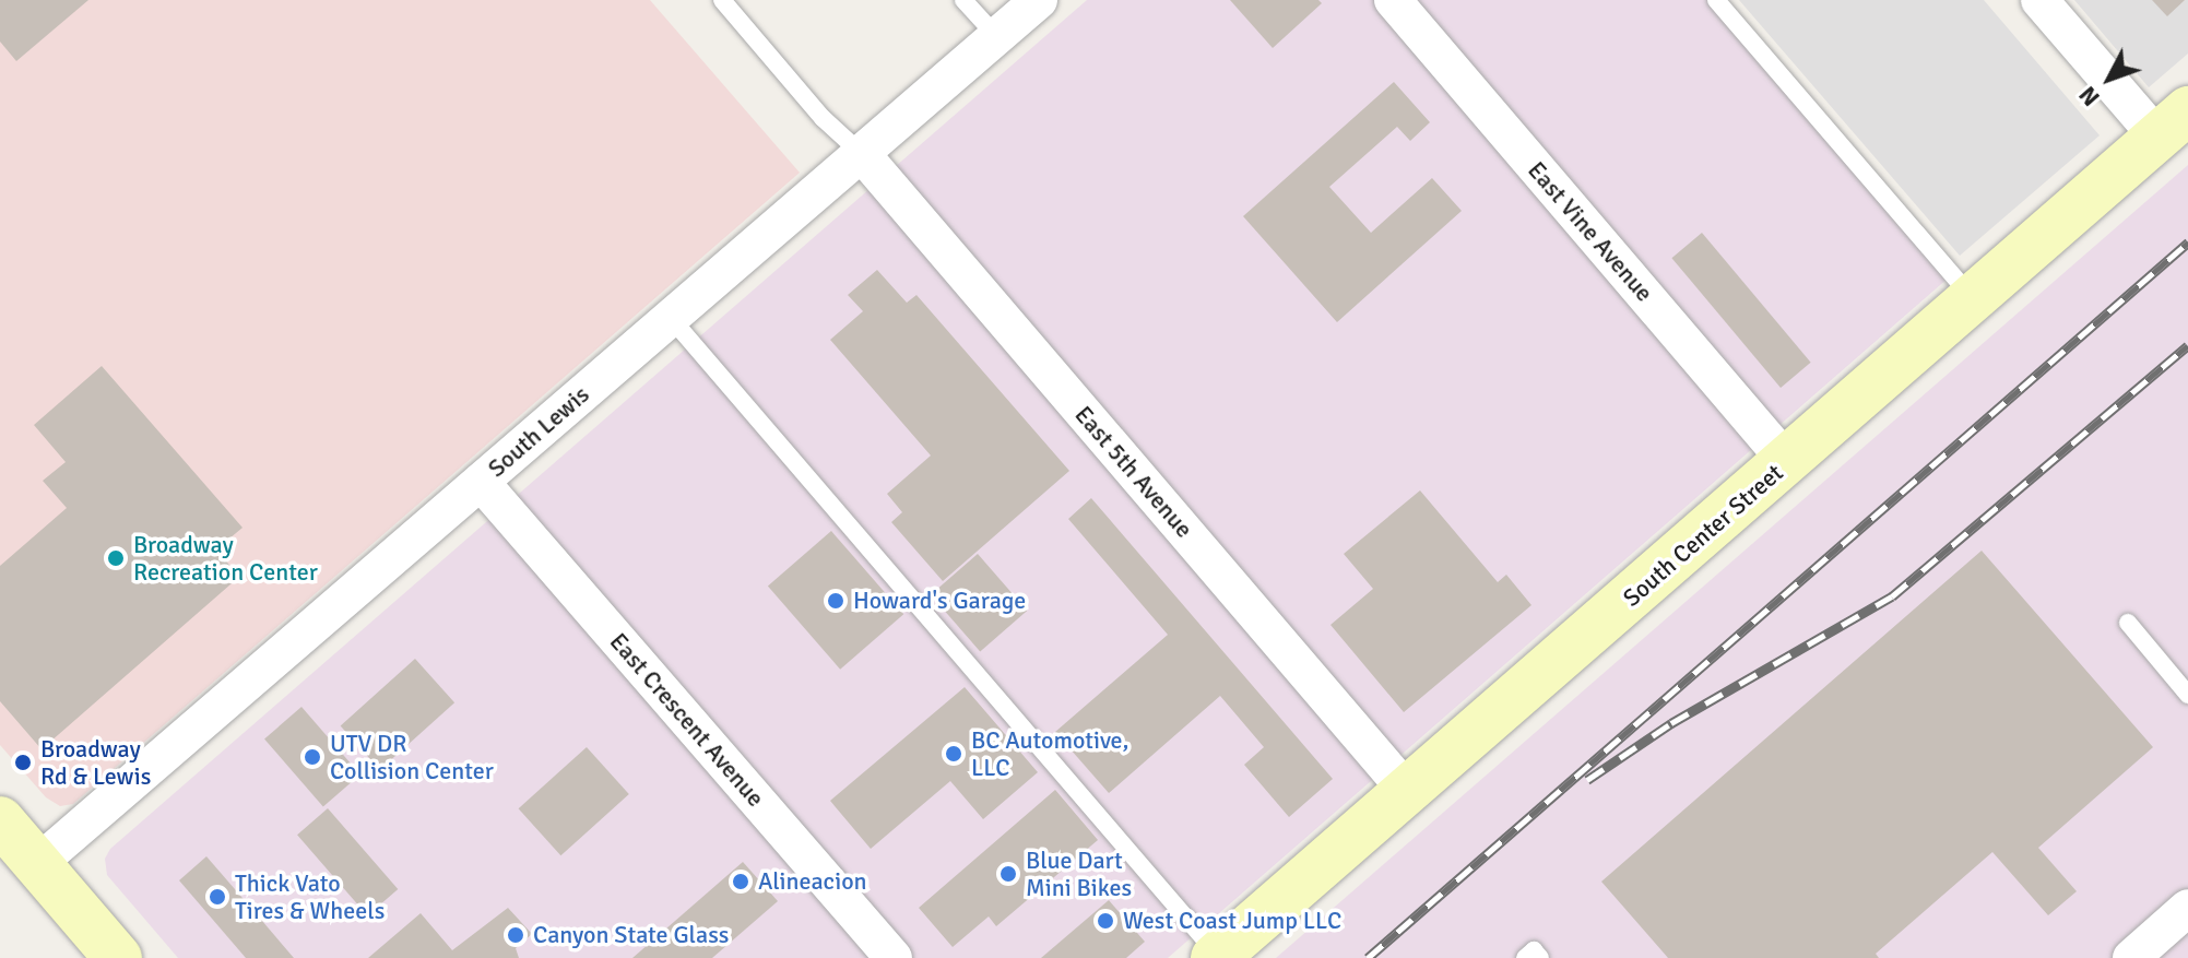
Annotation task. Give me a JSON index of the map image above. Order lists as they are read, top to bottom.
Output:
{
  "streets": {
    "street": [
      "East Vine Avenue",
      "South Lewis",
      "East 5th Avenue",
      "South Center Street",
      "East Crescent Avenue"
    ]
  },
  "crossings": [
    ["East Vine Avenue", "South Center Street"],
    ["South Lewis", "East 5th Avenue"],
    ["South Lewis", "East Crescent Avenue"],
    ["East 5th Avenue", "South Center Street"]
  ],
  "places": [
    "Broadway Recreation Center",
    "Howard's Garage",
    "BC Automotive, LLC",
    "UTV DR Collision Center",
    "Broadway Rd & Lewis",
    "Blue Dart Mini Bikes",
    "Alineacion",
    "Thick Vato Tires & Wheels",
    "West Coast Jump LLC",
    "Canyon State Glass"
  ],
  "north": "bottom left"
}
